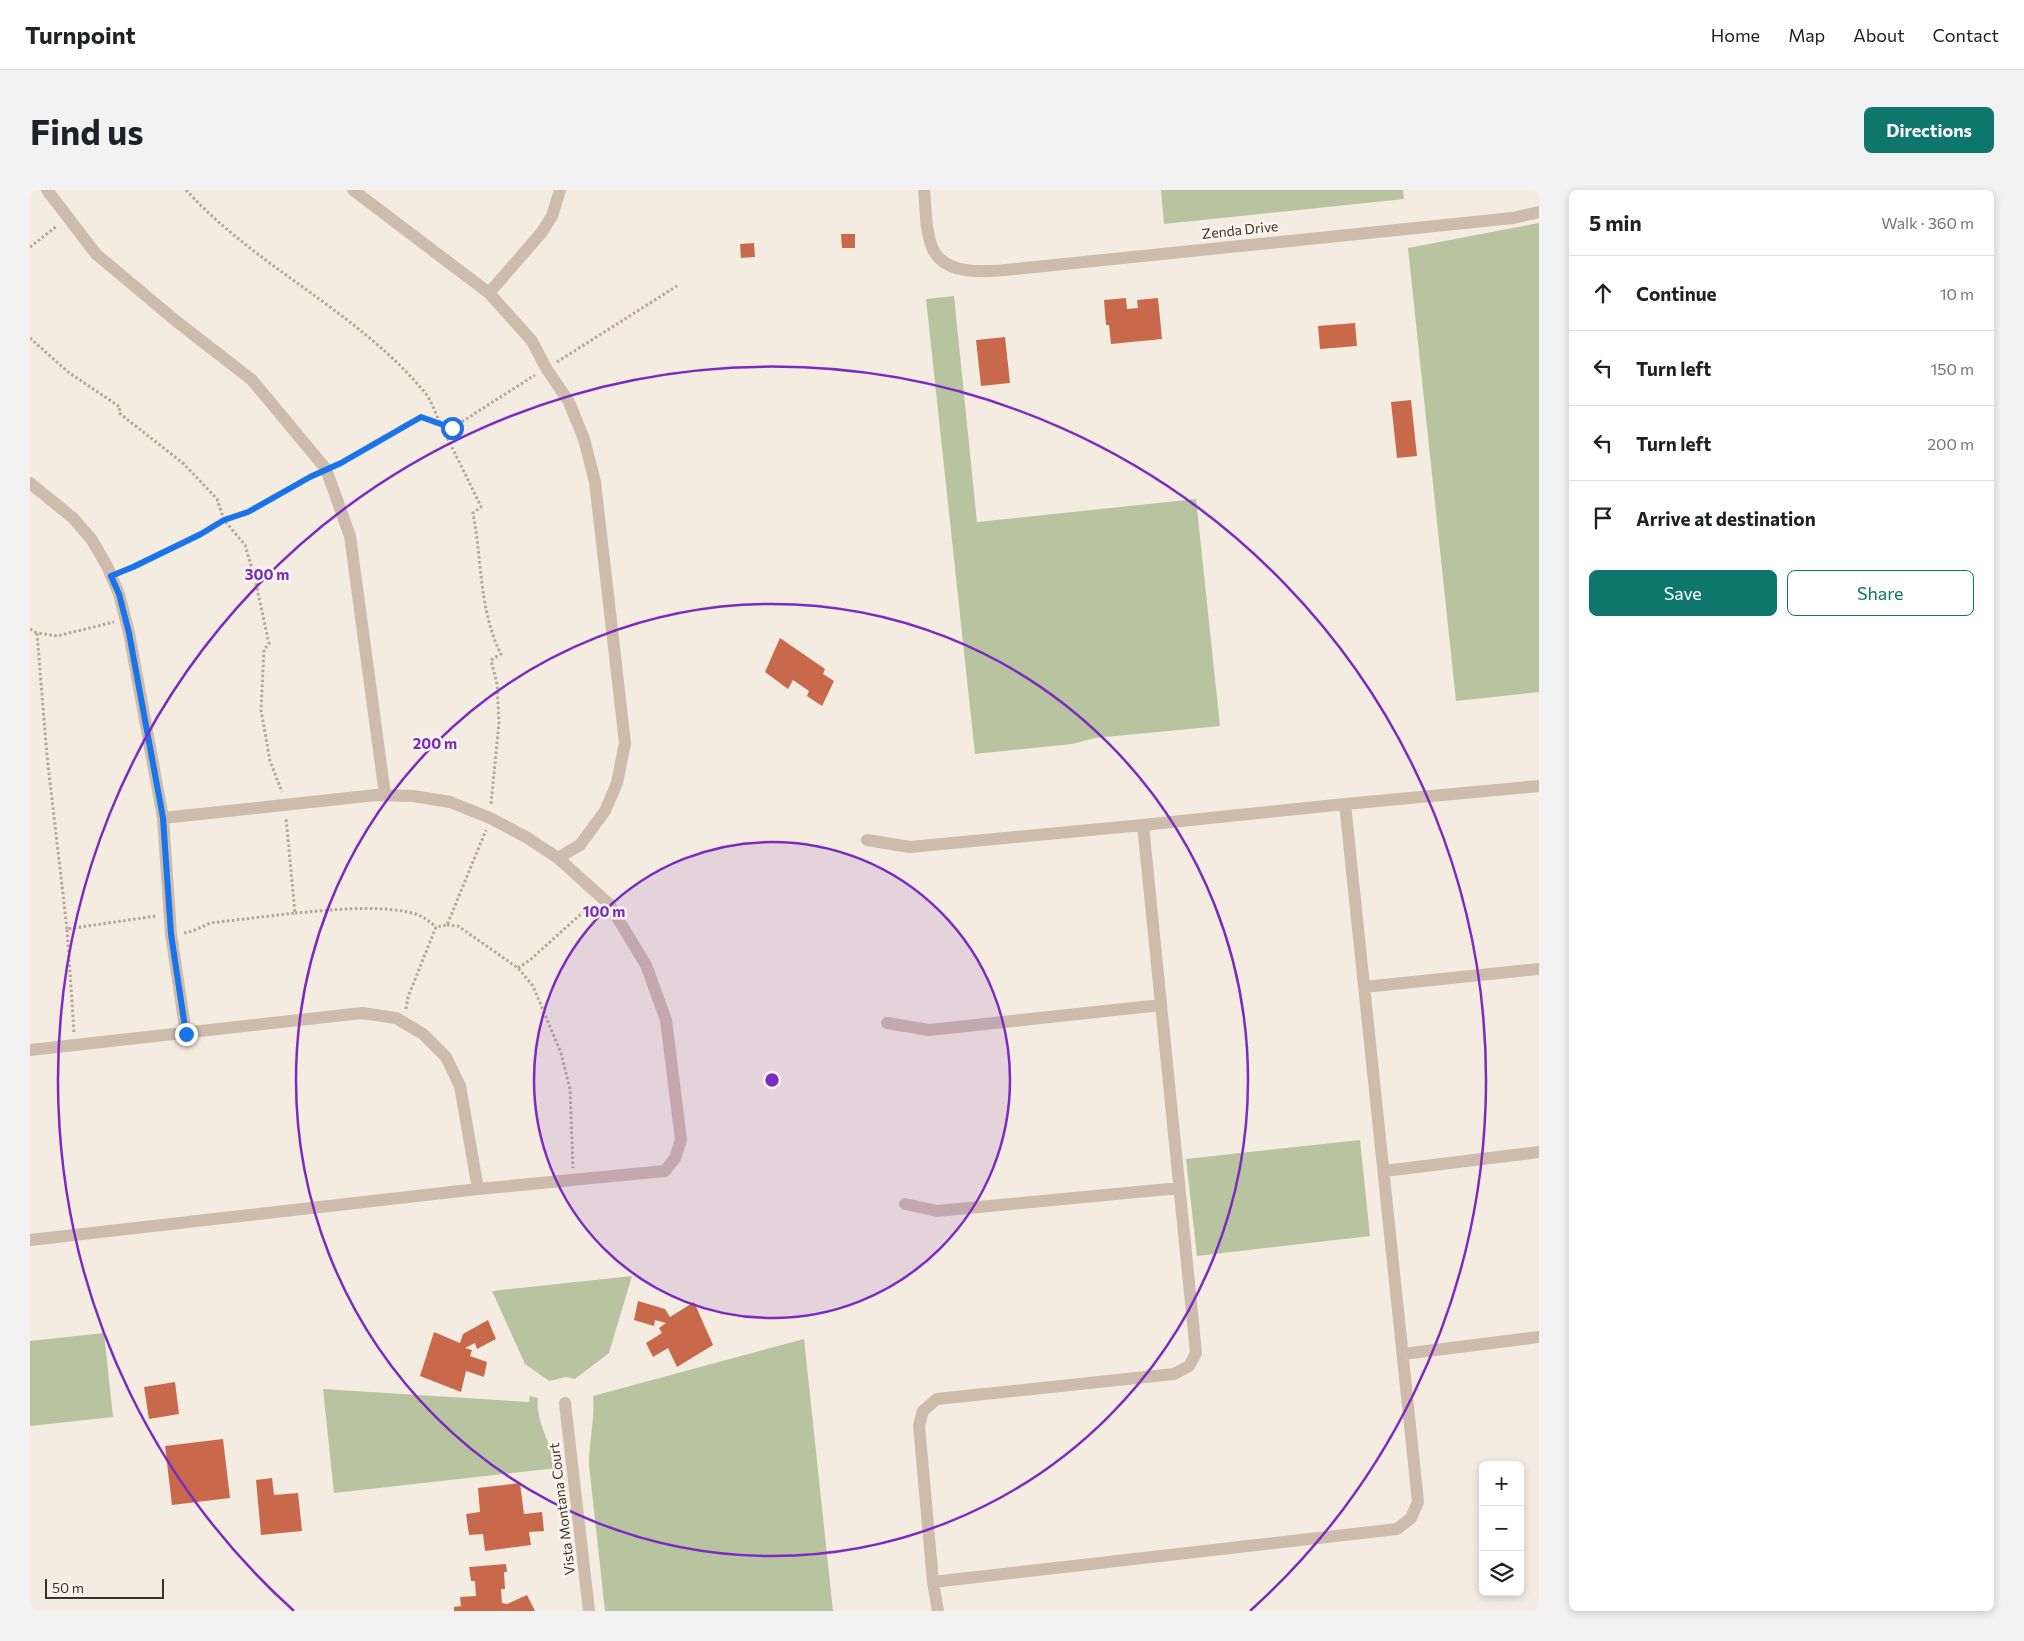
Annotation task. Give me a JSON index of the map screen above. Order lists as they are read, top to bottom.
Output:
{
  "streets": {
    "street": ["Zenda Drive", "Vista Montana Court"]
  },
  "scale_bar": "50 m",
  "page": {
    "header": "Turnpoint",
    "nav": [
      "Home",
      "Map",
      "About",
      "Contact"
    ],
    "buttons": [
      "Directions",
      ["Save", "Share"]
    ],
    "title": "Find us",
    "heading": ["5 min", "Walk · 360 m"],
    "list": [
      ["Continue", "10 m"],
      ["Turn left", "150 m"],
      ["Turn left", "200 m"],
      "Arrive at destination"
    ],
    "map_buttons": ["+", "−"],
    "scale": "50 m"
  },
  "rings": ["300 m", "200 m", "100 m"]
}
